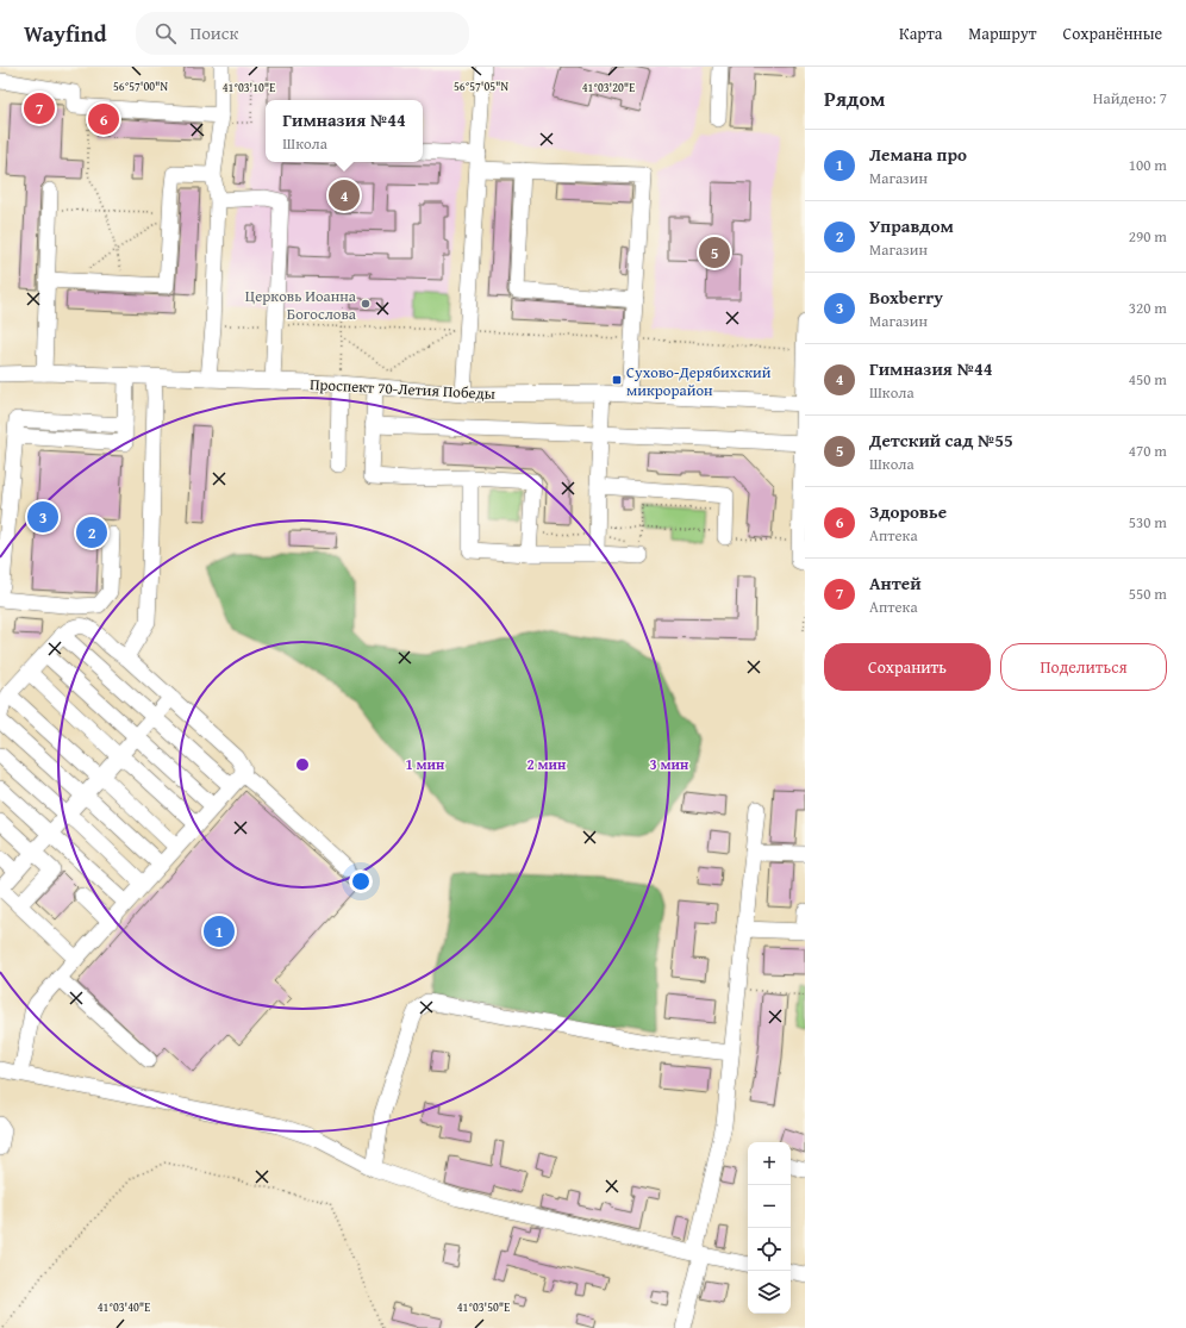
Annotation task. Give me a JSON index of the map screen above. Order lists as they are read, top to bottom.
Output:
{
  "streets": {
    "street": ["Проспект 70-Летия Победы"]
  },
  "places": {
    "other": ["Церковь Иоанна Богослова"],
    "transit": ["Сухово-Дерябихский микрорайон"]
  },
  "page": {
    "header": "Wayfind",
    "search": "Поиск",
    "nav": ["Карта", "Маршрут", "Сохранённые"],
    "heading": ["Рядом", "Найдено: 7"],
    "pins": [
      "7",
      "6",
      "4",
      "5",
      "3",
      "2",
      "1"
    ],
    "popup": ["Гимназия №44", "Школа"],
    "list": [
      {
        "mark": "1",
        "name": "Лемана про",
        "note": "Магазин",
        "value": "100 m"
      },
      {
        "mark": "2",
        "name": "Управдом",
        "note": "Магазин",
        "value": "290 m"
      },
      {
        "mark": "3",
        "name": "Boxberry",
        "note": "Магазин",
        "value": "320 m"
      },
      {
        "mark": "4",
        "name": "Гимназия №44",
        "note": "Школа",
        "value": "450 m"
      },
      {
        "mark": "5",
        "name": "Детский сад №55",
        "note": "Школа",
        "value": "470 m"
      },
      {
        "mark": "6",
        "name": "Здоровье",
        "note": "Аптека",
        "value": "530 m"
      },
      {
        "mark": "7",
        "name": "Антей",
        "note": "Аптека",
        "value": "550 m"
      }
    ],
    "buttons": ["Сохранить", "Поделиться"],
    "map_buttons": ["+", "−"]
  },
  "coordinates": [
    "56°57'00\"N",
    "56°57'05\"N",
    "41°03'10\"E",
    "41°03'20\"E",
    "41°03'40\"E",
    "41°03'50\"E"
  ],
  "rings": ["1 мин", "2 мин", "3 мин"]
}
